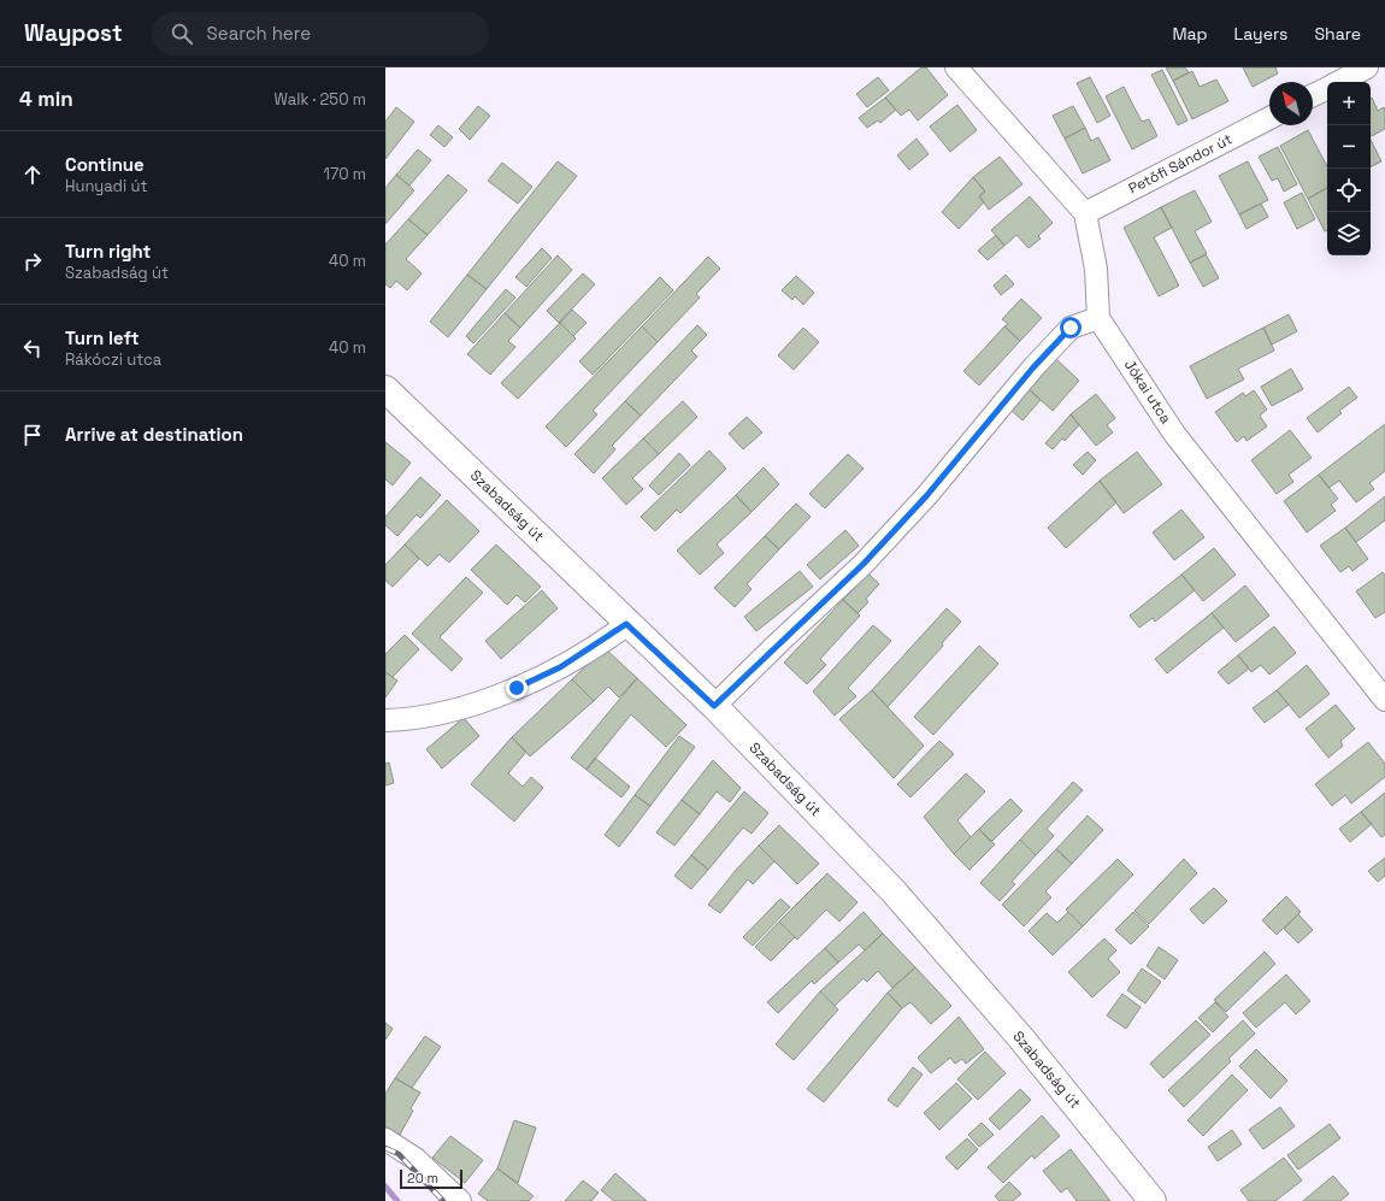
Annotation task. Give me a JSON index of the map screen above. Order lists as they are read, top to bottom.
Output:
{
  "streets": {
    "street": ["Petőfi Sándor út", "Jókai utca", "Szabadság út"]
  },
  "scale_bar": "20 m",
  "north": "top left",
  "page": {
    "header": "Waypost",
    "search": "Search here",
    "nav": ["Map", "Layers", "Share"],
    "heading": ["4 min", "Walk · 250 m"],
    "map_buttons": ["+", "−"],
    "list": [
      ["Continue", "Hunyadi út", "170 m"],
      ["Turn right", "Szabadság út", "40 m"],
      ["Turn left", "Rákóczi utca", "40 m"],
      "Arrive at destination"
    ],
    "scale": "20 m"
  }
}
